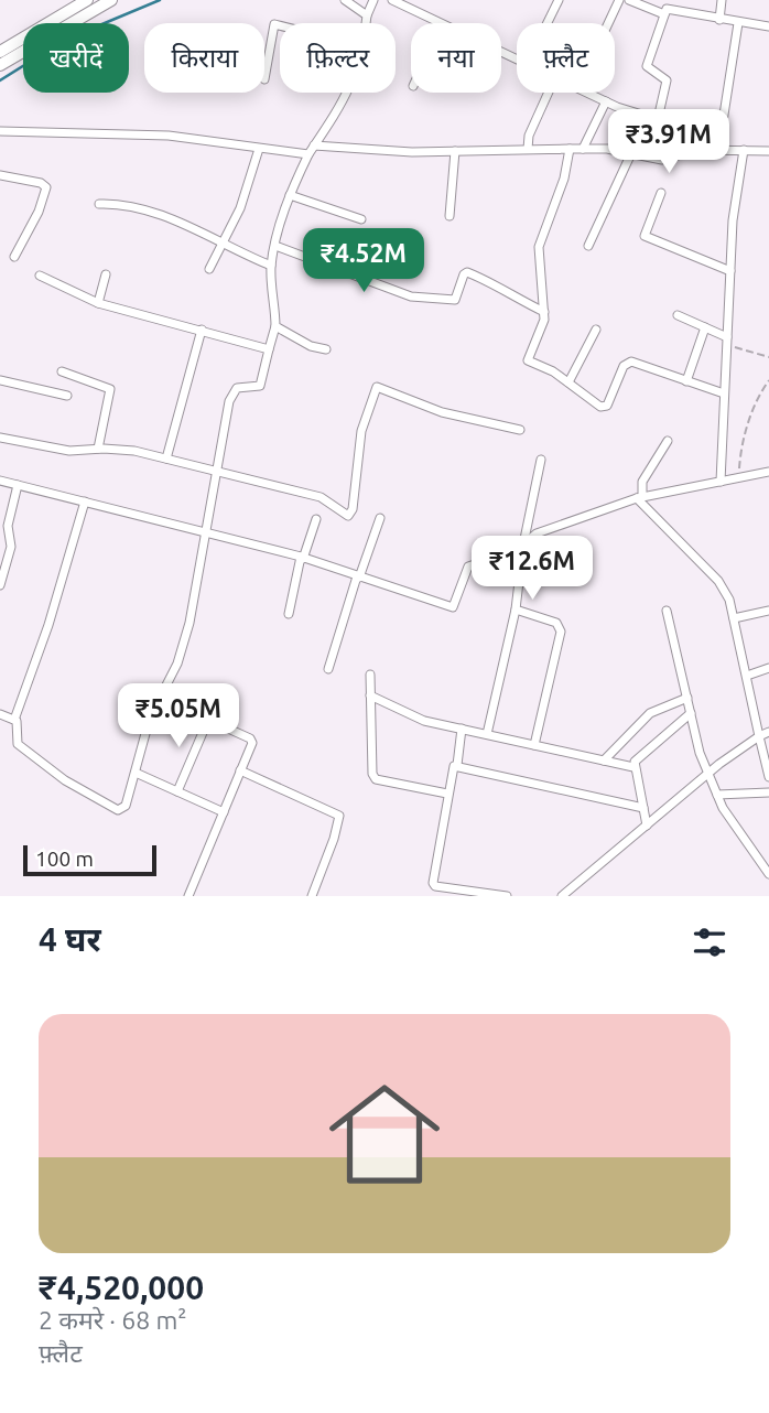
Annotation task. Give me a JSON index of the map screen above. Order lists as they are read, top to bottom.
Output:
{
  "scale_bar": "100 m",
  "page": {
    "chip": [
      "खरीदें",
      "किराया",
      "फ़िल्टर",
      "नया",
      "फ़्लैट"
    ],
    "price": [
      "₹3.91M",
      "₹4.52M",
      "₹12.6M",
      "₹5.05M"
    ],
    "scale": "100 m",
    "heading": "4 घर",
    "list": [
      {
        "name": "₹4,520,000",
        "note": "2 कमरे · 68 m² · फ़्लैट"
      }
    ]
  }
}
